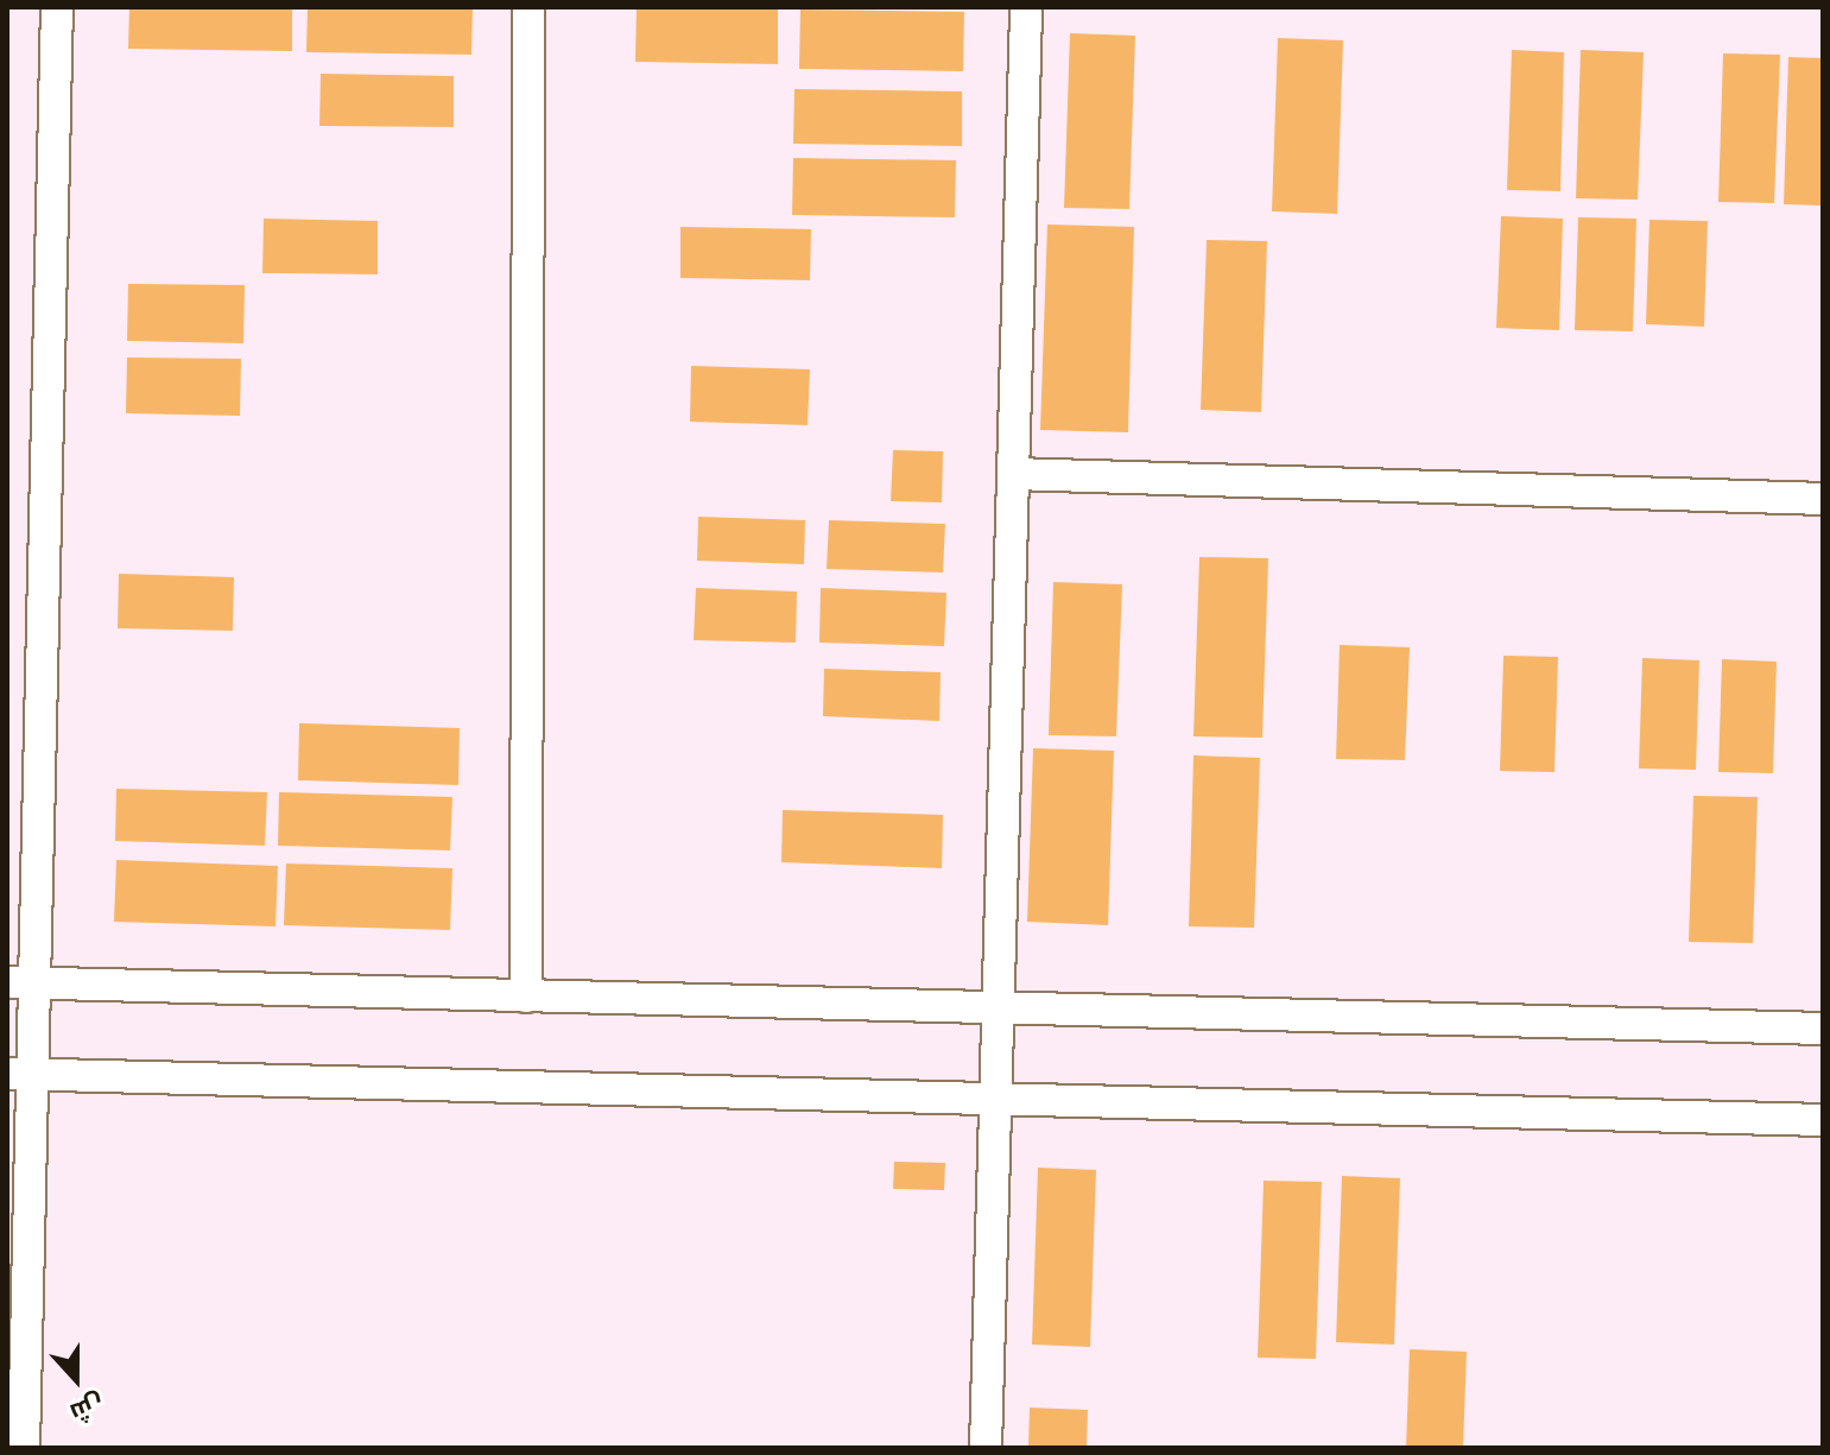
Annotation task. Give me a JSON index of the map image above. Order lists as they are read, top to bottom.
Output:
{
  "north": "bottom"
}
